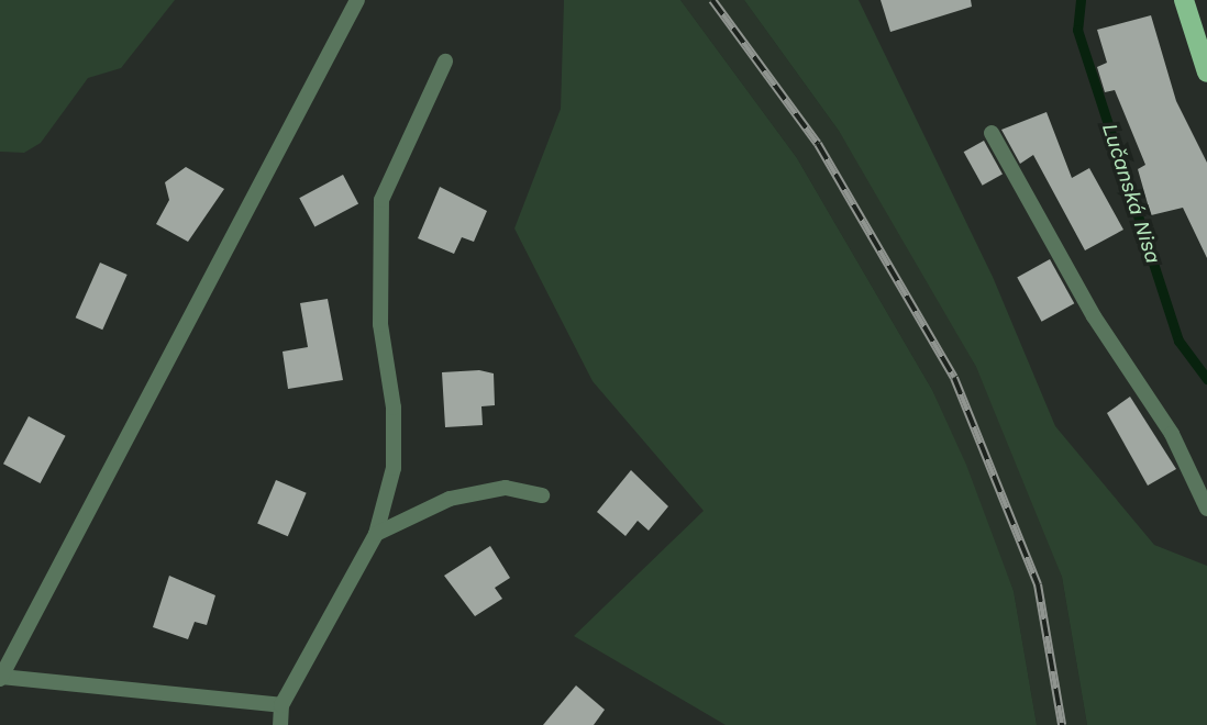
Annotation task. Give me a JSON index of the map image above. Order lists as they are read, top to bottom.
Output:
{
  "water": ["Lučanská Nisa"]
}
